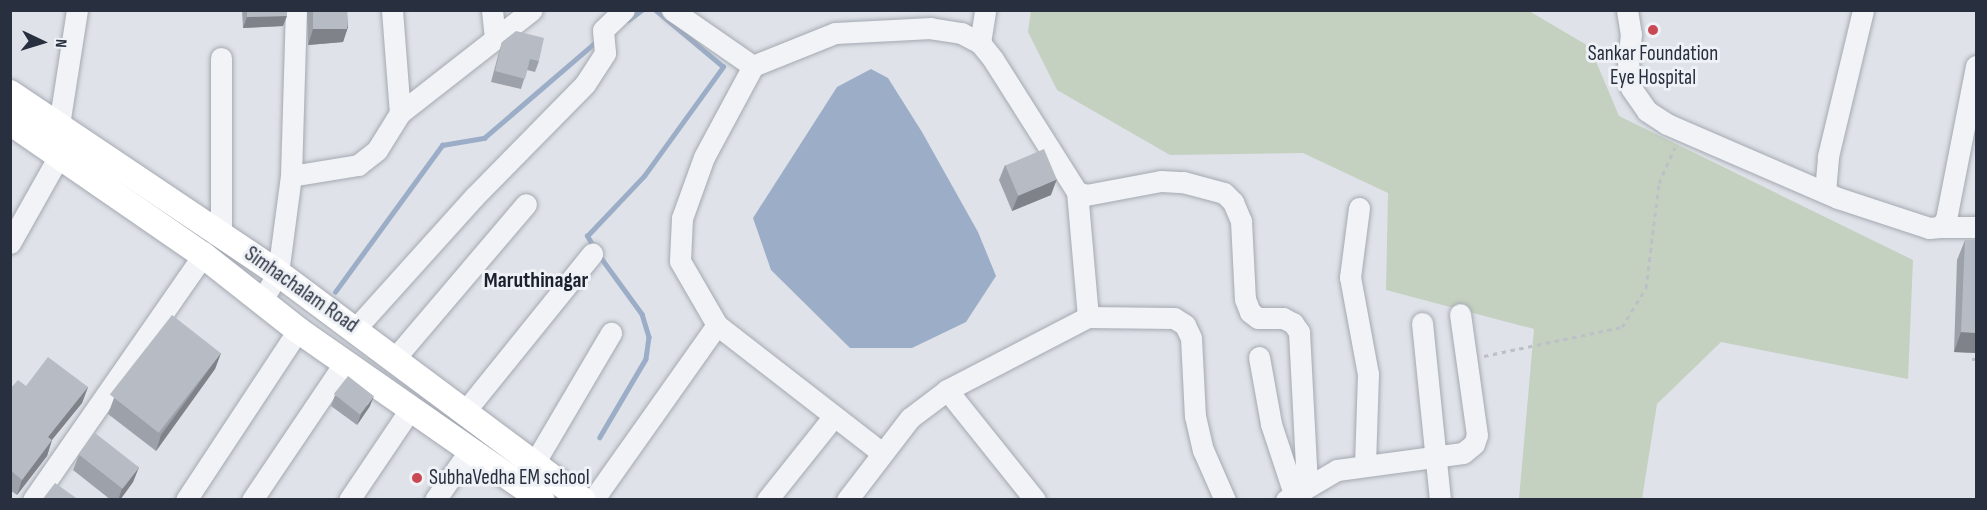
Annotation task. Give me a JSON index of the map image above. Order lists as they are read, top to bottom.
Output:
{
  "streets": {
    "main road": ["Simhachalam Road"]
  },
  "districts": ["Maruthinagar"],
  "places": ["Sankar Foundation Eye Hospital", "SubhaVedha EM school"],
  "north": "right"
}
